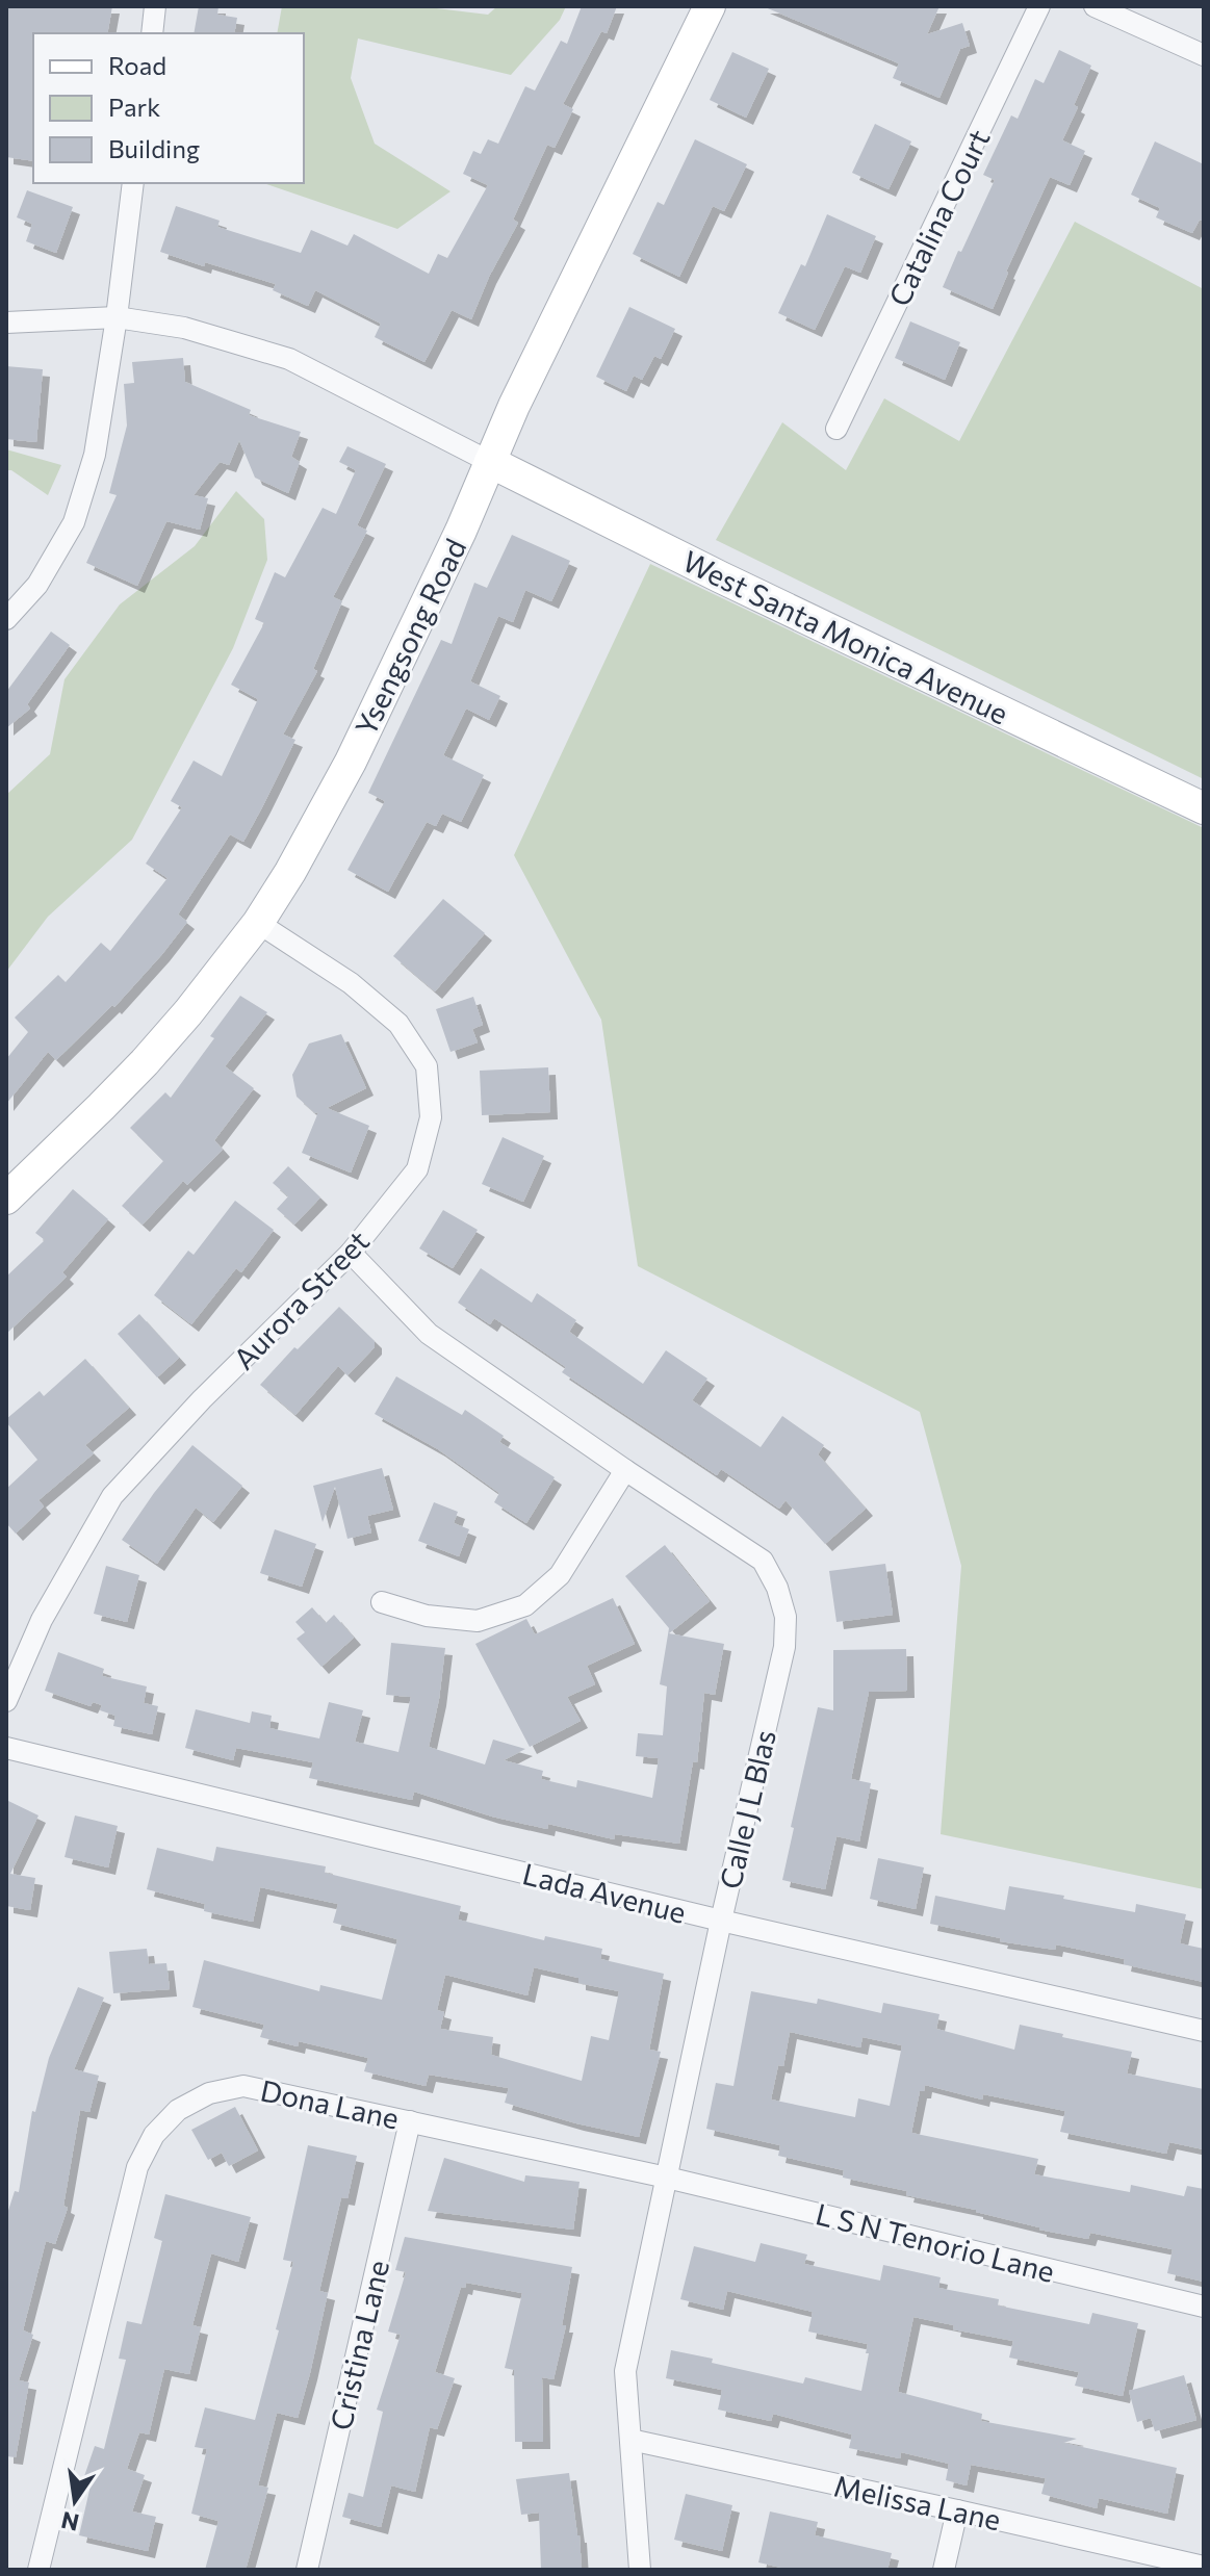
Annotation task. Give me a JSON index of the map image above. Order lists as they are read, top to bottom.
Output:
{
  "streets": {
    "main road": ["Ysengsong Road", "West Santa Monica Avenue"],
    "street": [
      "Catalina Court",
      "Aurora Street",
      "Calle J L Blas",
      "Lada Avenue",
      "Dona Lane",
      "L S N Tenorio Lane",
      "Cristina Lane",
      "Melissa Lane"
    ]
  },
  "crossings": [
    ["Ysengsong Road", "West Santa Monica Avenue"],
    ["Ysengsong Road", "Aurora Street"],
    ["Aurora Street", "Calle J L Blas"],
    ["Calle J L Blas", "Lada Avenue"],
    ["Calle J L Blas", "Dona Lane"],
    ["Calle J L Blas", "L S N Tenorio Lane"],
    ["Calle J L Blas", "Melissa Lane"],
    ["Dona Lane", "L S N Tenorio Lane"],
    ["Dona Lane", "Cristina Lane"]
  ],
  "legend": ["Road", "Park", "Building"],
  "north": "bottom"
}
